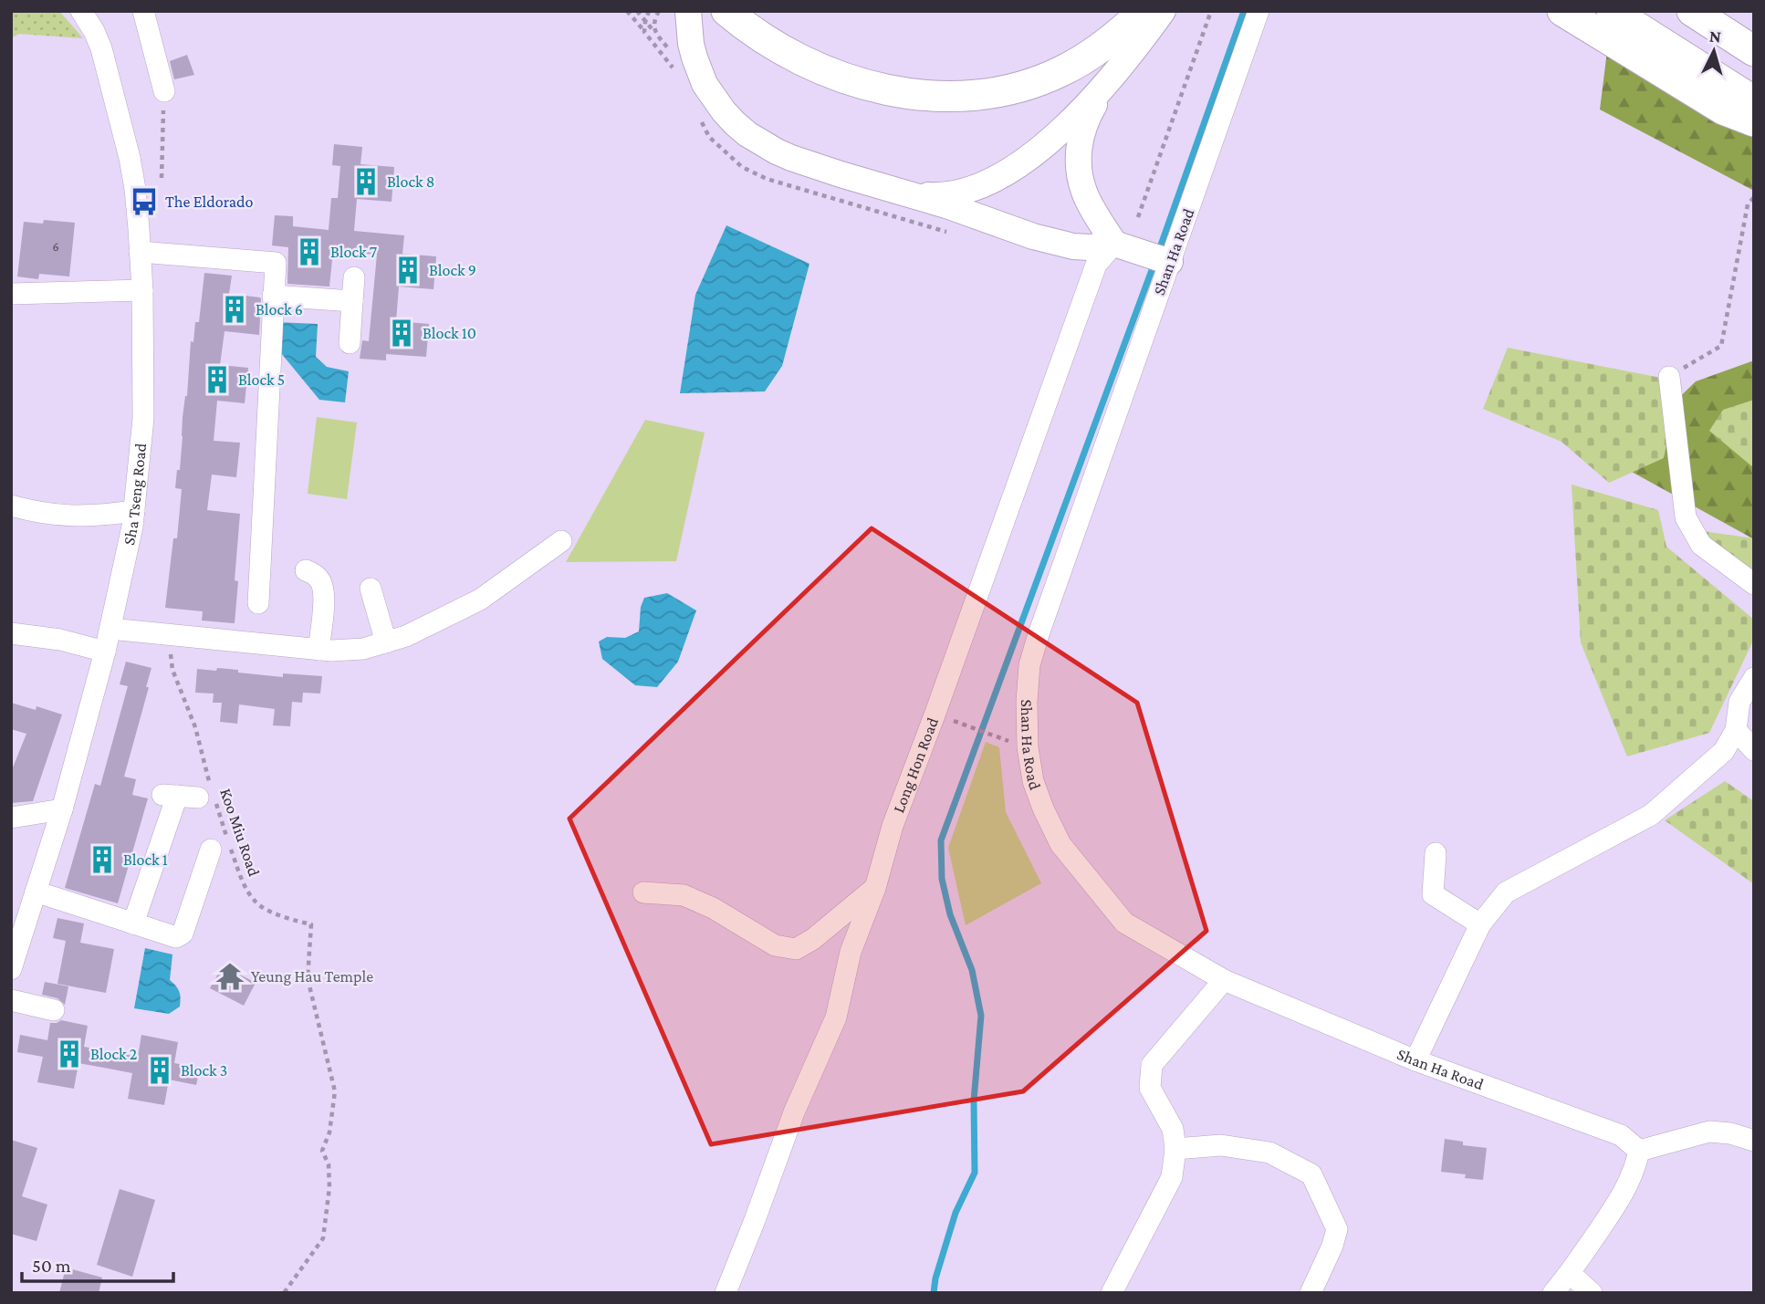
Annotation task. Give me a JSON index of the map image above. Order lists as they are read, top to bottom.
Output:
{
  "streets": {
    "street": ["Shan Ha Road", "Sha Tseng Road", "Long Hon Road"],
    "path": ["Koo Miu Road"]
  },
  "places": {
    "building": [
      "Block 8",
      "Block 7",
      "Block 9",
      "Block 6",
      "Block 10",
      "Block 5",
      "Block 1",
      "Block 2",
      "Block 3"
    ],
    "bus stop": ["The Eldorado"],
    "temple": ["Yeung Hau Temple"]
  },
  "house_numbers": ["6"],
  "scale_bar": "50 m",
  "north": "top"
}
